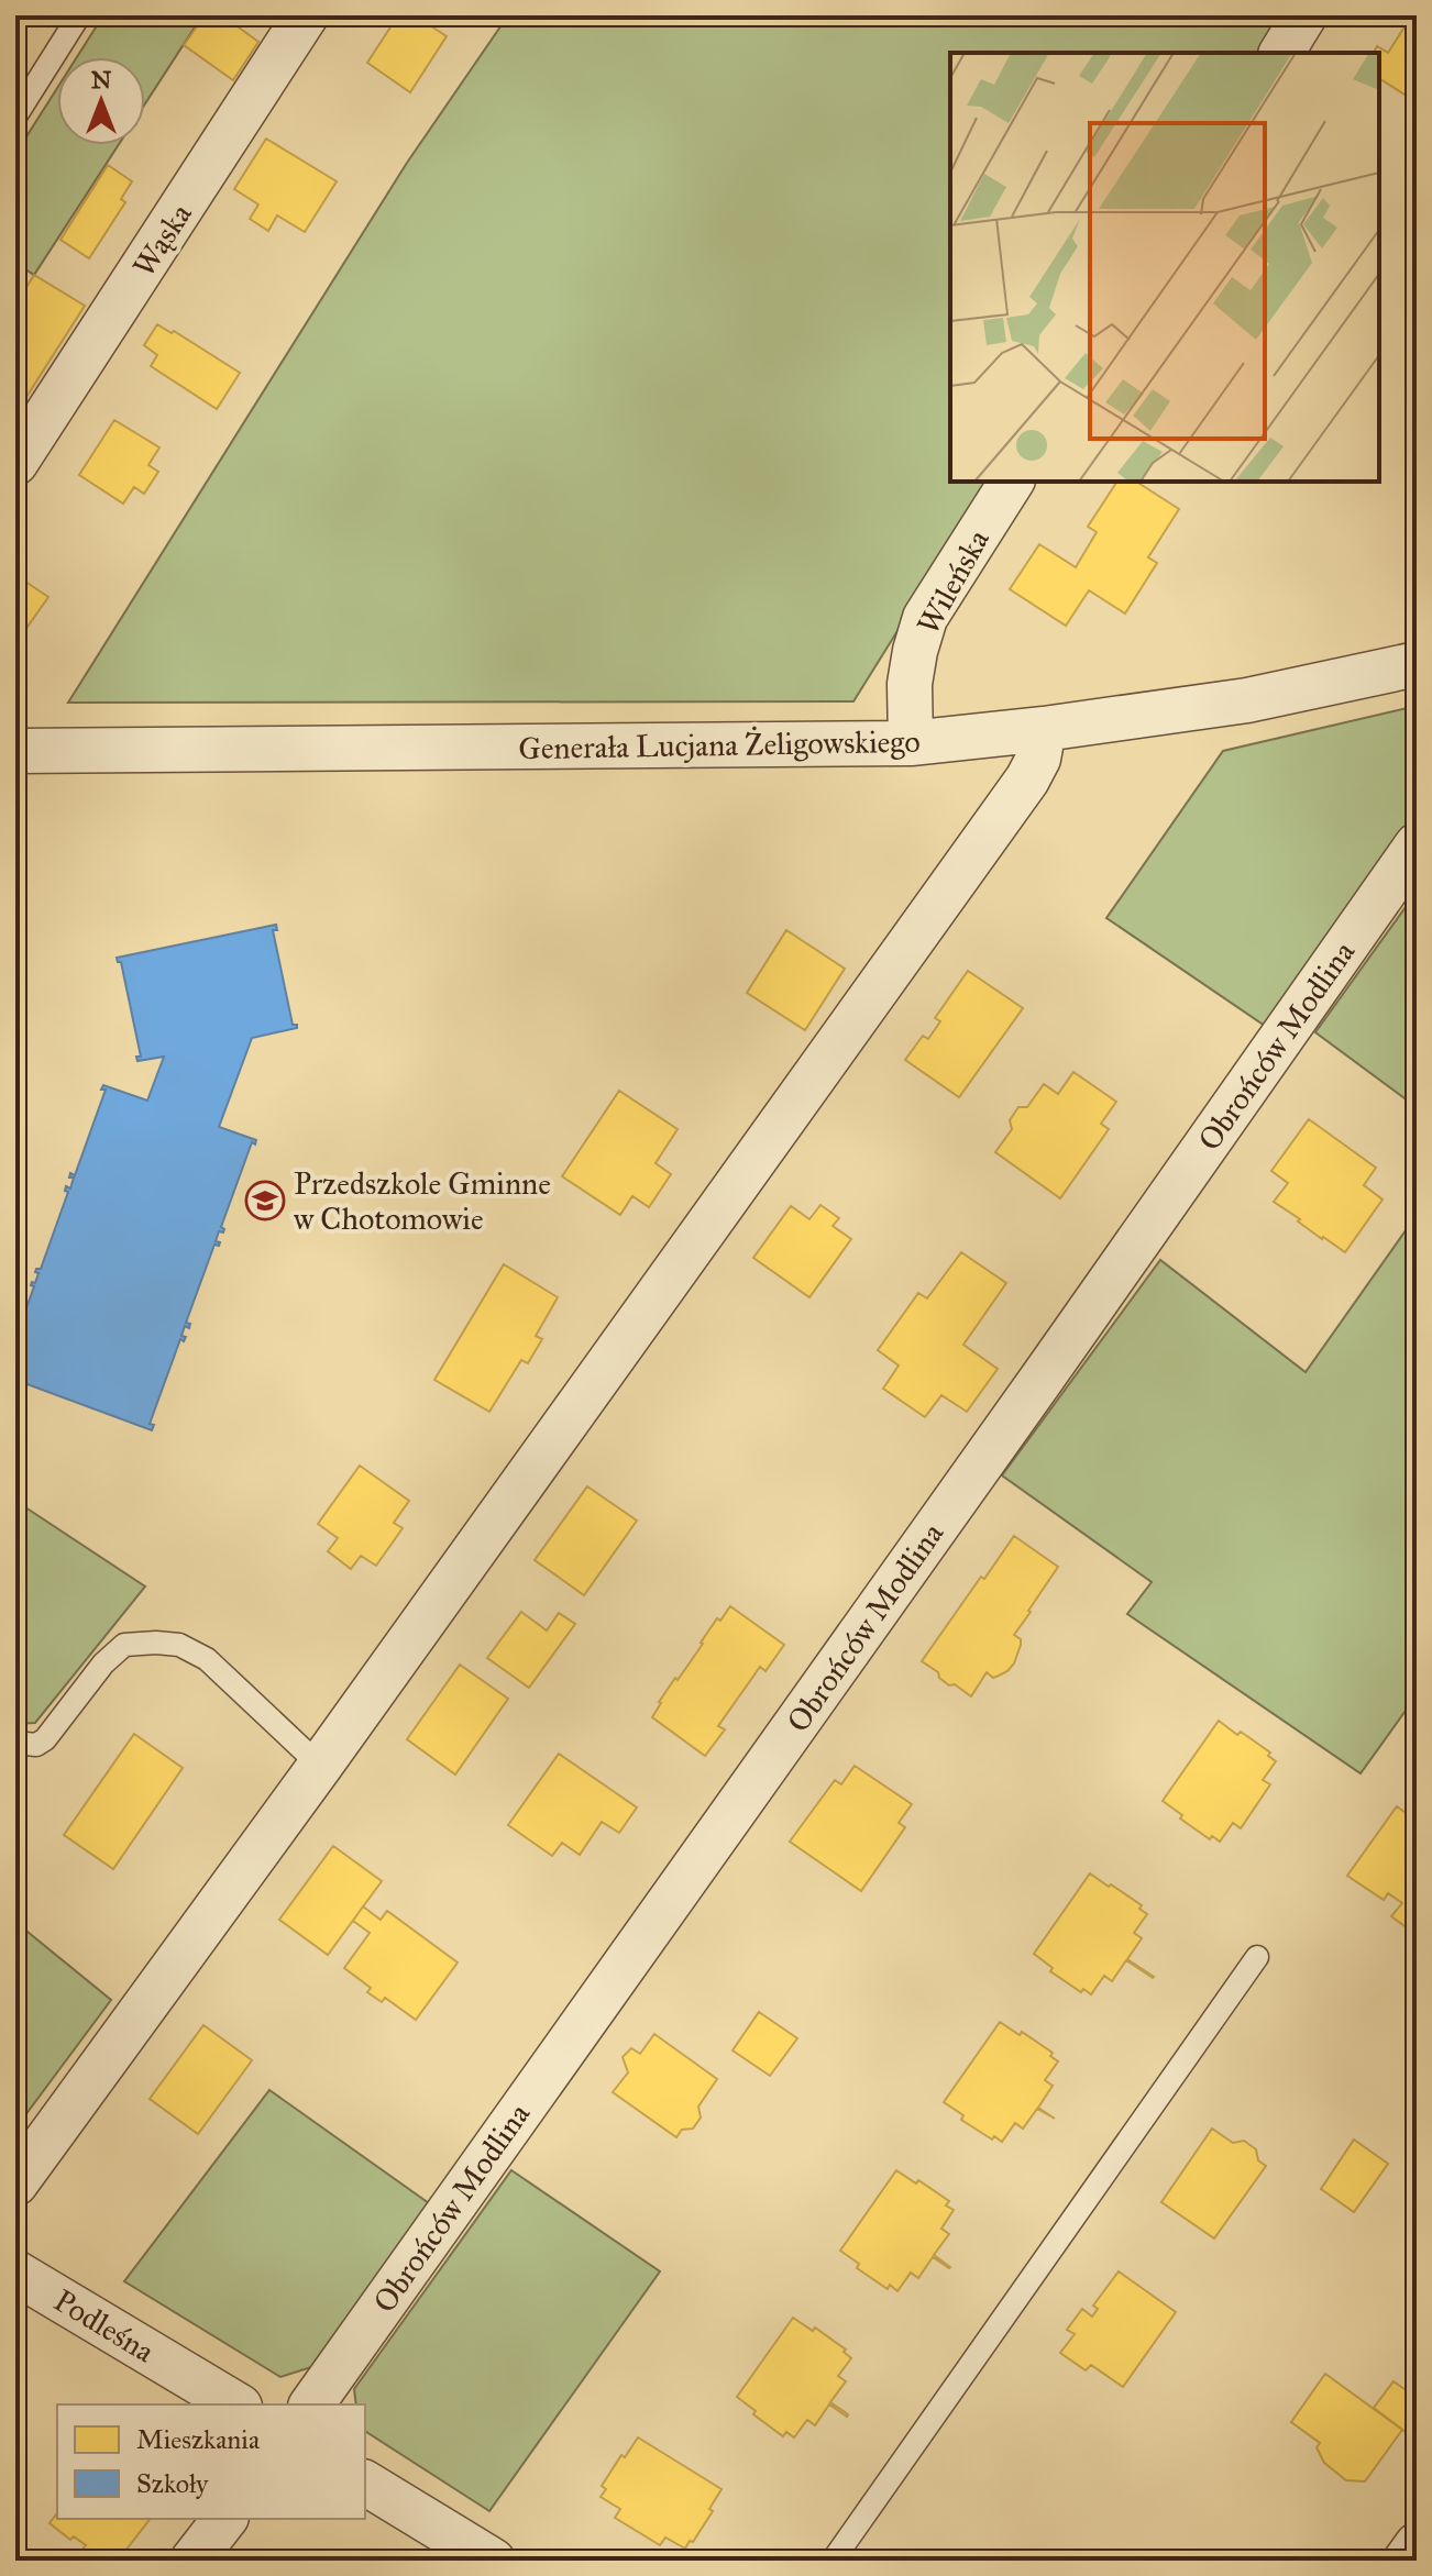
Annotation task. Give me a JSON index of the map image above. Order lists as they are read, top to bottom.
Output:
{
  "streets": {
    "street": [
      "Wąska",
      "Wileńska",
      "Generała Lucjana Żeligowskiego",
      "Obrońców Modlina",
      "Podleśna"
    ]
  },
  "crossings": [
    ["Wileńska", "Generała Lucjana Żeligowskiego"]
  ],
  "places": {
    "school or university": ["Przedszkole Gminne w Chotomowie"]
  },
  "legend": ["Mieszkania", "Szkoły"],
  "north": "top"
}
